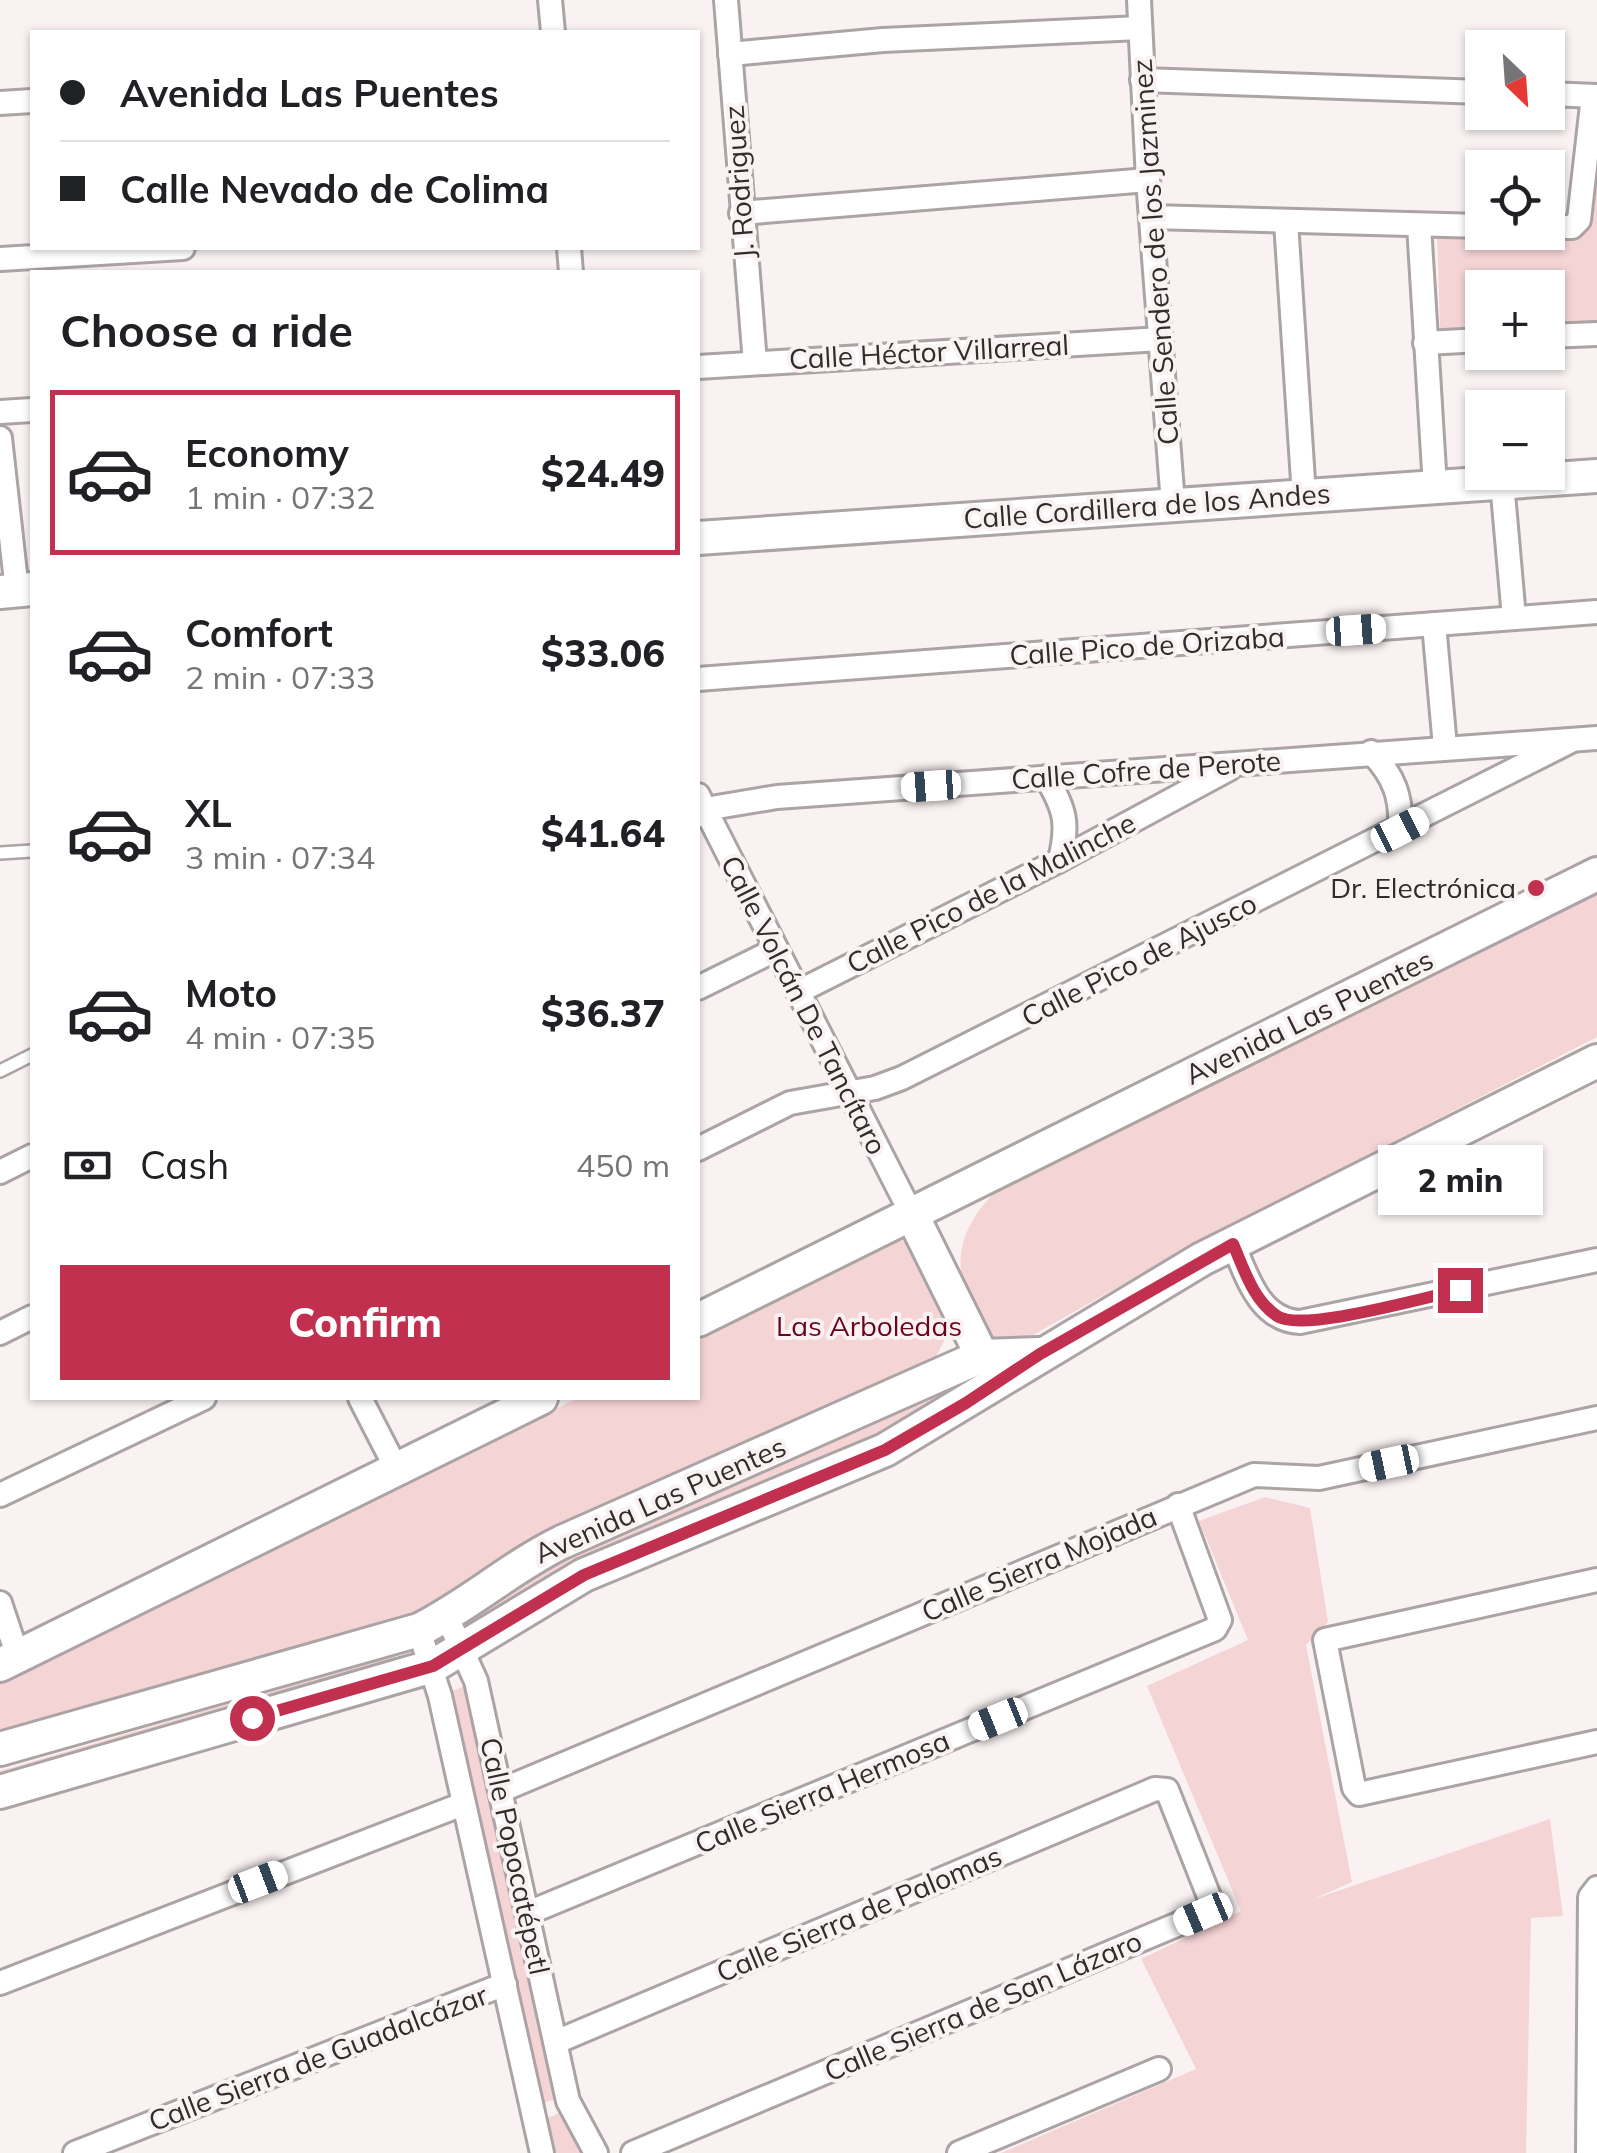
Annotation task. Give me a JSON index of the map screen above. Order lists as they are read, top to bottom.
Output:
{
  "streets": {
    "street": [
      "J. Rodriguez",
      "Calle Sendero de los Jazminez",
      "Calle Héctor Villarreal",
      "Calle Cordillera de los Andes",
      "Calle Pico de Orizaba",
      "Calle Cofre de Perote",
      "Calle Pico de la Malinche",
      "Calle Pico de Ajusco",
      "Calle Volcán De Tancítaro",
      "Avenida Las Puentes",
      "Calle Sierra Mojada",
      "Calle Sierra Hermosa",
      "Calle Popocatépetl",
      "Calle Sierra de Palomas",
      "Calle Sierra de San Lázaro",
      "Calle Sierra de Guadalcázar"
    ]
  },
  "crossings": [
    ["J. Rodriguez", "Calle Héctor Villarreal"],
    ["Calle Sendero de los Jazminez", "Calle Héctor Villarreal"],
    ["Calle Sendero de los Jazminez", "Calle Cordillera de los Andes"],
    ["Calle Cofre de Perote", "Calle Pico de la Malinche"],
    ["Calle Cofre de Perote", "Calle Pico de Ajusco"],
    ["Calle Cofre de Perote", "Calle Volcán De Tancítaro"],
    ["Calle Pico de la Malinche", "Calle Volcán De Tancítaro"],
    ["Calle Pico de Ajusco", "Calle Volcán De Tancítaro"],
    ["Calle Volcán De Tancítaro", "Avenida Las Puentes"],
    ["Avenida Las Puentes", "Calle Popocatépetl"],
    ["Calle Sierra Mojada", "Calle Sierra Hermosa"],
    ["Calle Sierra Mojada", "Calle Popocatépetl"],
    ["Calle Sierra Hermosa", "Calle Popocatépetl"],
    ["Calle Popocatépetl", "Calle Sierra de Palomas"],
    ["Calle Popocatépetl", "Calle Sierra de Guadalcázar"],
    ["Calle Sierra de Palomas", "Calle Sierra de San Lázaro"]
  ],
  "parks": ["Las Arboledas"],
  "places": ["Dr. Electrónica"],
  "north": "bottom right",
  "page": {
    "map_buttons": ["+", "−"],
    "banner": ["Avenida Las Puentes", "Calle Nevado de Colima"],
    "heading": "Choose a ride",
    "list": [
      {
        "name": "Economy",
        "note": "1 min · 07:32",
        "value": "$24.49"
      },
      {
        "name": "Comfort",
        "note": "2 min · 07:33",
        "value": "$33.06"
      },
      {
        "name": "XL",
        "note": "3 min · 07:34",
        "value": "$41.64"
      },
      {
        "name": "Moto",
        "note": "4 min · 07:35",
        "value": "$36.37"
      }
    ],
    "pay": ["Cash", "450 m"],
    "bubble": "2 min",
    "buttons": "Confirm"
  }
}
